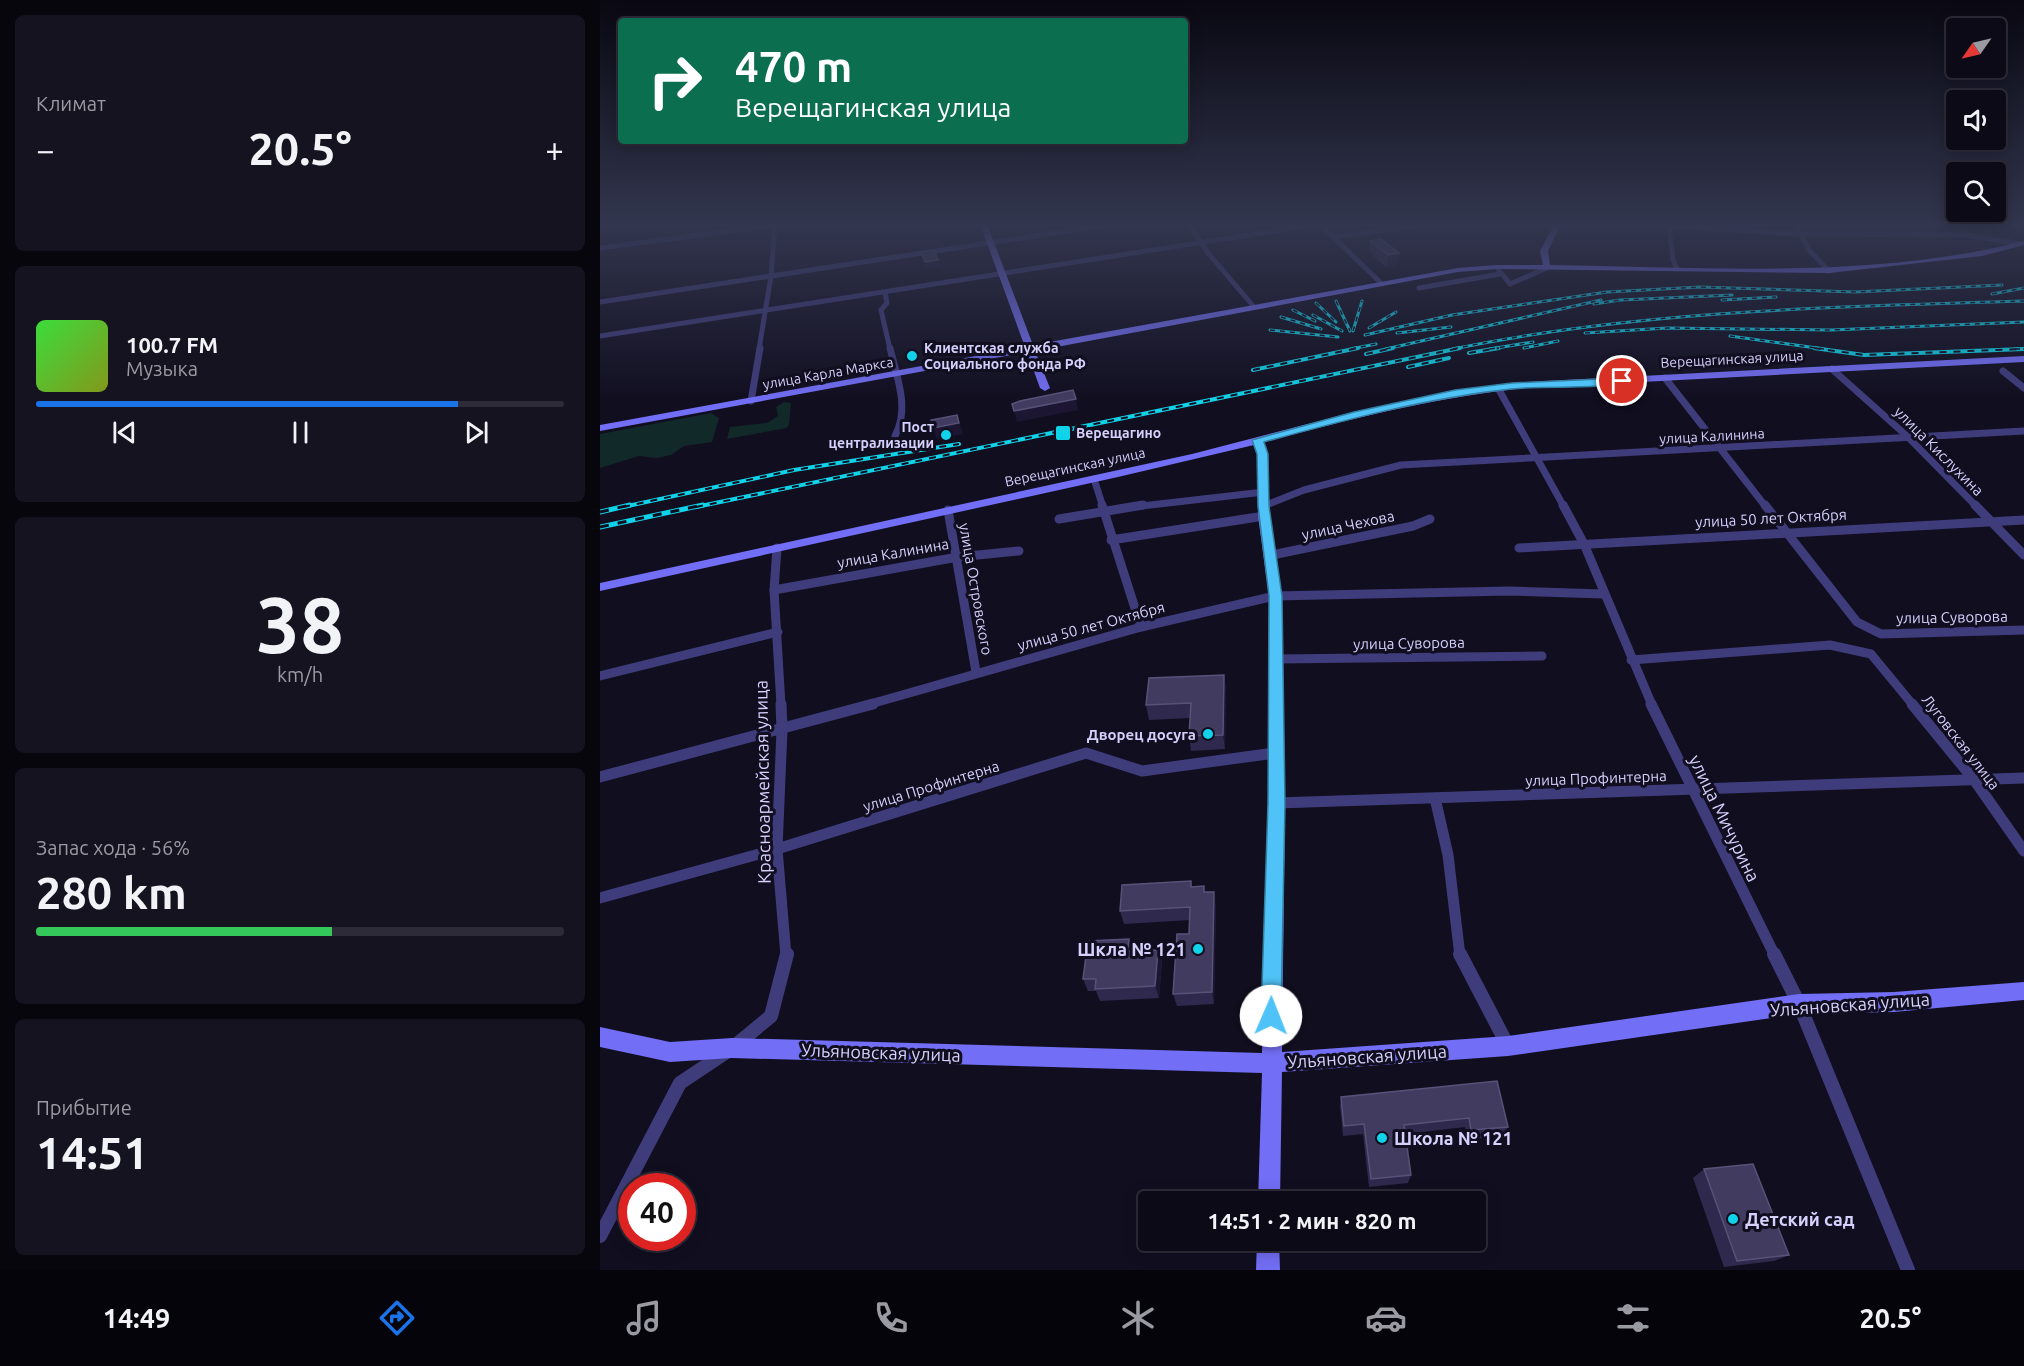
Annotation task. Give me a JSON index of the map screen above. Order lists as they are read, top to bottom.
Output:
{
  "streets": {
    "main road": ["Верещагинская улица", "улица Карла Маркса", "Ульяновская улица"],
    "street": [
      "улица Калинина",
      "улица Кислухина",
      "улица 50 лет Октября",
      "улица Чехова",
      "улица Островского",
      "улица Суворова",
      "Луговская улица",
      "улица Профинтерна",
      "Красноармейская улица",
      "улица Мичурина"
    ]
  },
  "crossings": [
    ["Верещагинская улица", "улица Кислухина"],
    ["Верещагинская улица", "улица Островского"],
    ["Верещагинская улица", "Красноармейская улица"],
    ["Верещагинская улица", "улица Мичурина"],
    ["улица Калинина", "улица Кислухина"],
    ["улица Калинина", "улица Островского"],
    ["улица Калинина", "Красноармейская улица"],
    ["улица Калинина", "улица Мичурина"],
    ["улица Кислухина", "улица 50 лет Октября"],
    ["улица 50 лет Октября", "улица Островского"],
    ["улица 50 лет Октября", "улица Суворова"],
    ["улица 50 лет Октября", "Красноармейская улица"],
    ["улица 50 лет Октября", "улица Мичурина"],
    ["Луговская улица", "улица Профинтерна"],
    ["Луговская улица", "улица Мичурина"],
    ["улица Профинтерна", "Красноармейская улица"],
    ["улица Профинтерна", "улица Мичурина"],
    ["Красноармейская улица", "Ульяновская улица"],
    ["улица Мичурина", "Ульяновская улица"]
  ],
  "places": {
    "other": [
      "Клиентская служба Социального фонда РФ",
      "Пост централизации",
      "Дворец досуга",
      "Шкла № 121",
      "Школа № 121",
      "Детский сад"
    ],
    "transit": ["Верещагино"]
  },
  "north": "bottom left",
  "page": {
    "tile": [
      "Климат",
      ["38", "km/h"],
      ["Запас хода · 56%", "280 km"],
      ["Прибытие", "14:51"]
    ],
    "turn": ["470 m", "Верещагинская улица"],
    "heat": ["−", "20.5°", "+"],
    "song": ["100.7 FM", "Музыка"],
    "limit": "40",
    "trip": "14:51 · 2 мин · 820 m",
    "tabs": ["14:49", "20.5°"]
  }
}
